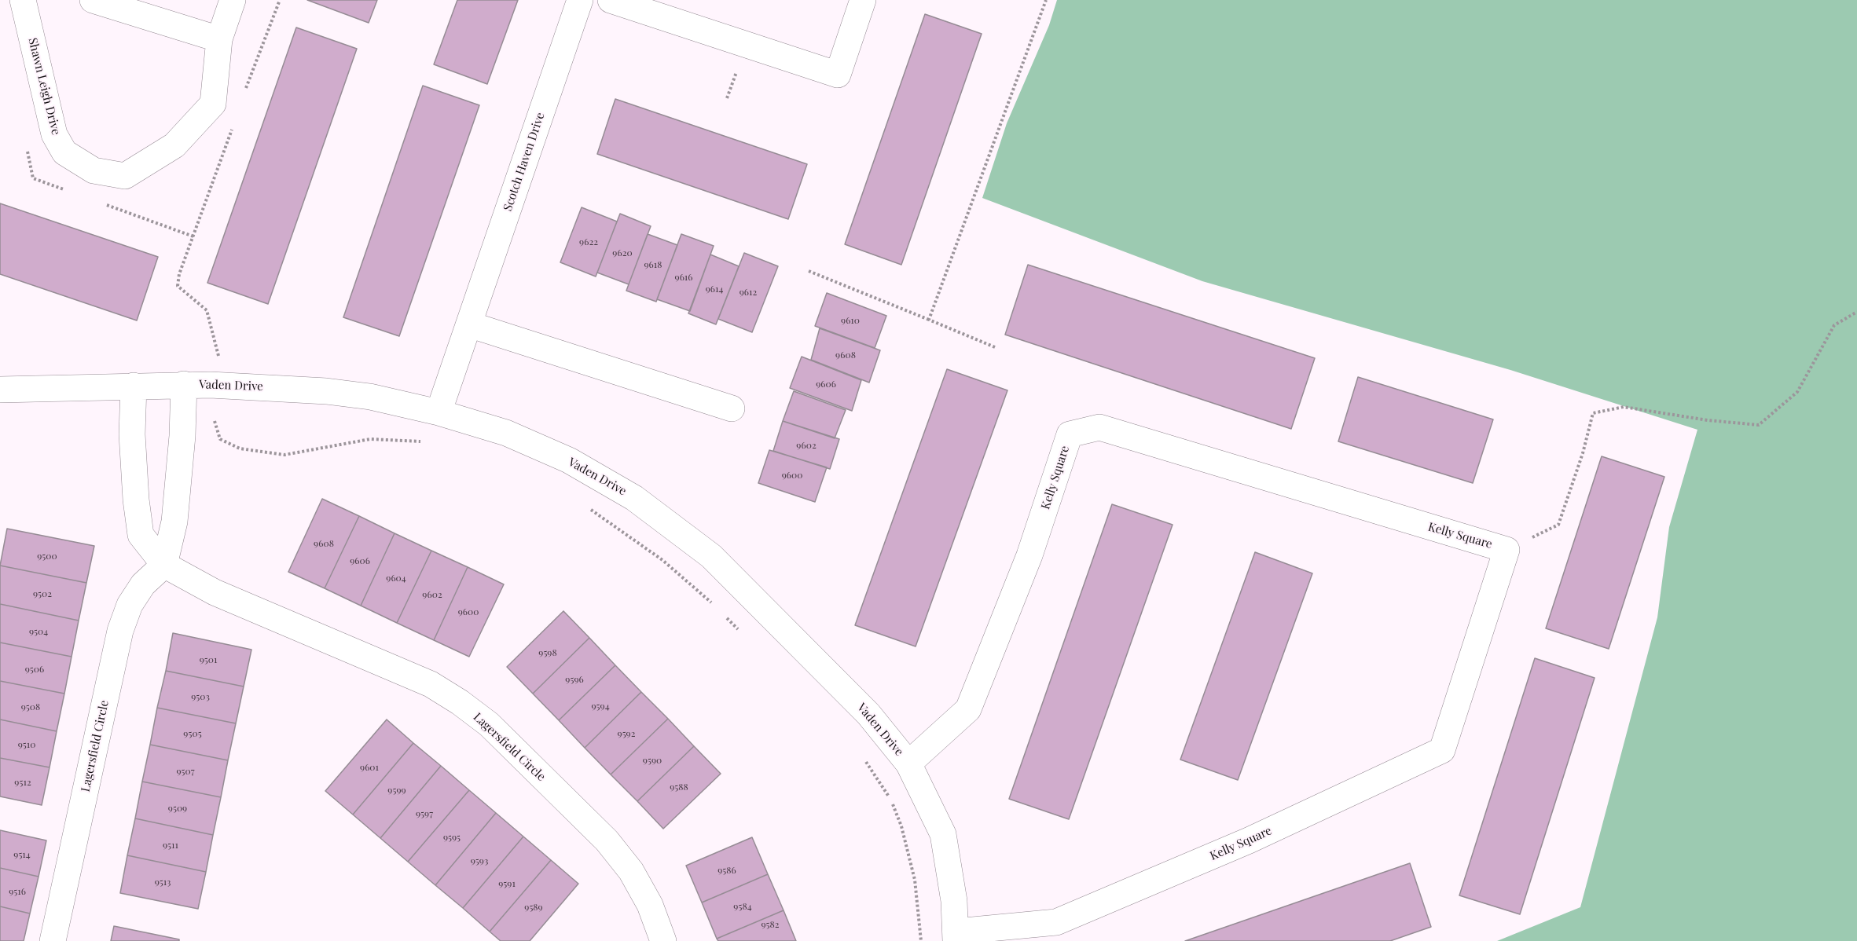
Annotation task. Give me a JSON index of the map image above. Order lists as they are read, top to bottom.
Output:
{
  "streets": {
    "street": [
      "Shawn Leigh Drive",
      "Scotch Haven Drive",
      "Vaden Drive",
      "Kelly Square",
      "Lagersfield Circle"
    ]
  },
  "crossings": [
    ["Scotch Haven Drive", "Vaden Drive"],
    ["Vaden Drive", "Kelly Square"],
    ["Vaden Drive", "Lagersfield Circle"]
  ],
  "house_numbers": [
    "9622",
    "9620",
    "9618",
    "9616",
    "9614",
    "9612",
    "9610",
    "9608",
    "9606",
    "9602",
    "9600",
    "9608",
    "9500",
    "9606",
    "9604",
    "9502",
    "9602",
    "9600",
    "9504",
    "9598",
    "9501",
    "9506",
    "9596",
    "9503",
    "9594",
    "9508",
    "9505",
    "9592",
    "9510",
    "9590",
    "9601",
    "9507",
    "9512",
    "9588",
    "9599",
    "9509",
    "9597",
    "9595",
    "9511",
    "9514",
    "9593",
    "9586",
    "9513",
    "9591",
    "9516",
    "9584",
    "9589",
    "9582"
  ]
}
